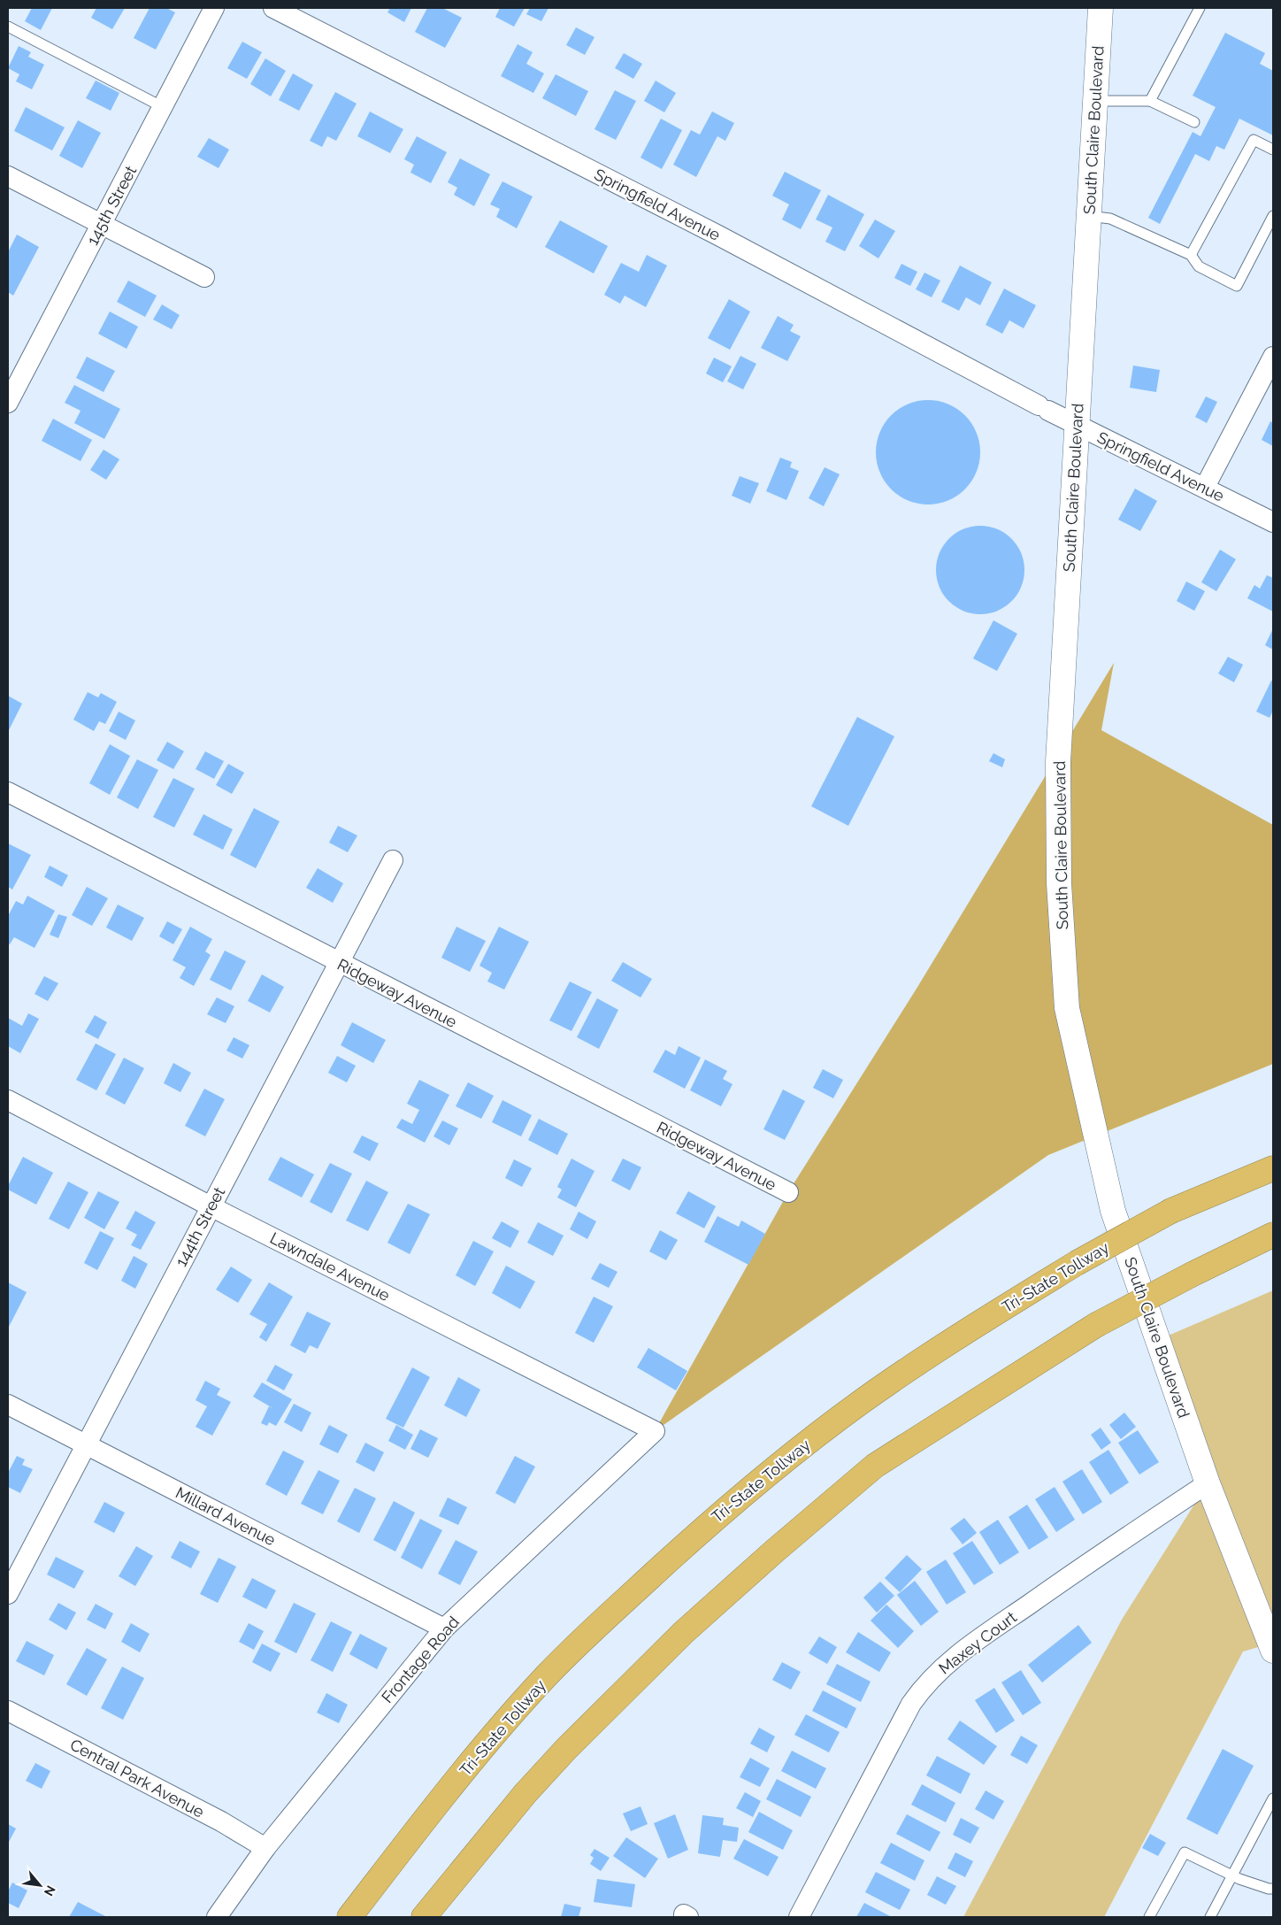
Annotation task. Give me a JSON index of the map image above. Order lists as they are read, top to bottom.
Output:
{
  "streets": {
    "highway": ["Tri-State Tollway"],
    "street": [
      "South Claire Boulevard",
      "Springfield Avenue",
      "145th Street",
      "Ridgeway Avenue",
      "144th Street",
      "Lawndale Avenue",
      "Millard Avenue",
      "Maxey Court",
      "Frontage Road",
      "Central Park Avenue"
    ]
  },
  "crossings": [
    ["South Claire Boulevard", "Springfield Avenue"],
    ["South Claire Boulevard", "Maxey Court"],
    ["Ridgeway Avenue", "144th Street"],
    ["144th Street", "Lawndale Avenue"],
    ["144th Street", "Millard Avenue"],
    ["Lawndale Avenue", "Frontage Road"],
    ["Millard Avenue", "Frontage Road"],
    ["Frontage Road", "Central Park Avenue"]
  ],
  "north": "bottom right"
}
